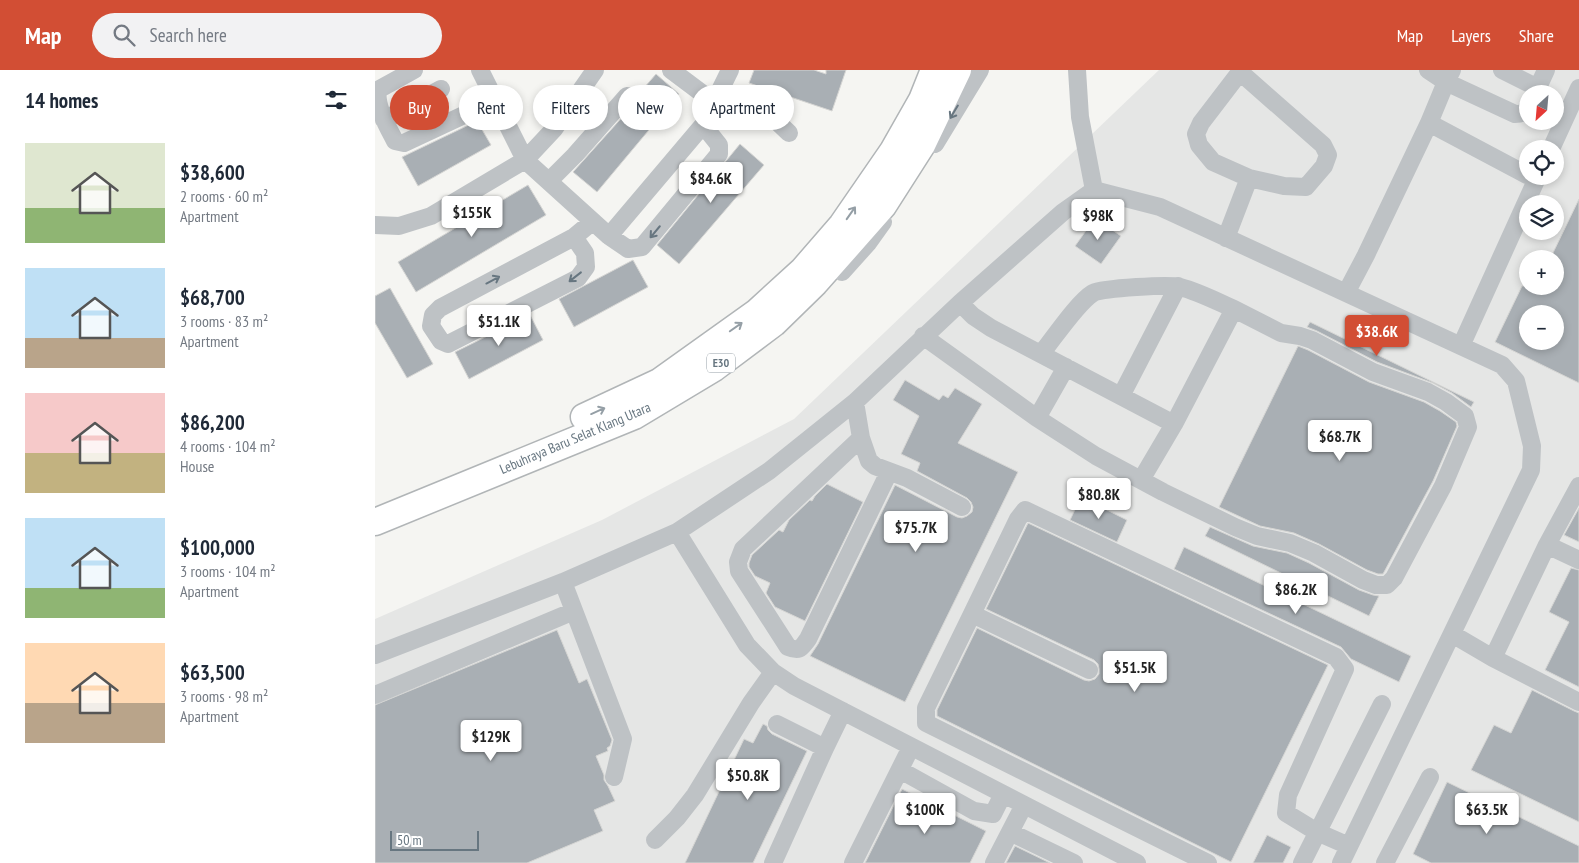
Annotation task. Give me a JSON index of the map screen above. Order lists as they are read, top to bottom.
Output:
{
  "streets": {
    "highway": ["E30", "Lebuhraya Baru Selat Klang Utara"]
  },
  "scale_bar": "50 m",
  "north": "bottom left",
  "page": {
    "header": "Map",
    "search": "Search here",
    "nav": ["Map", "Layers", "Share"],
    "heading": "14 homes",
    "map_buttons": ["+", "−"],
    "chip": [
      "Buy",
      "Rent",
      "Filters",
      "New",
      "Apartment"
    ],
    "list": [
      {
        "name": "$38,600",
        "note": "2 rooms · 60 m² · Apartment"
      },
      {
        "name": "$68,700",
        "note": "3 rooms · 83 m² · Apartment"
      },
      {
        "name": "$86,200",
        "note": "4 rooms · 104 m² · House"
      },
      {
        "name": "$100,000",
        "note": "3 rooms · 104 m² · Apartment"
      },
      {
        "name": "$63,500",
        "note": "3 rooms · 98 m² · Apartment"
      }
    ],
    "price": [
      "$84.6K",
      "$155K",
      "$98K",
      "$51.1K",
      "$38.6K",
      "$68.7K",
      "$80.8K",
      "$75.7K",
      "$86.2K",
      "$51.5K",
      "$129K",
      "$50.8K",
      "$100K",
      "$63.5K"
    ],
    "scale": "50 m"
  }
}
